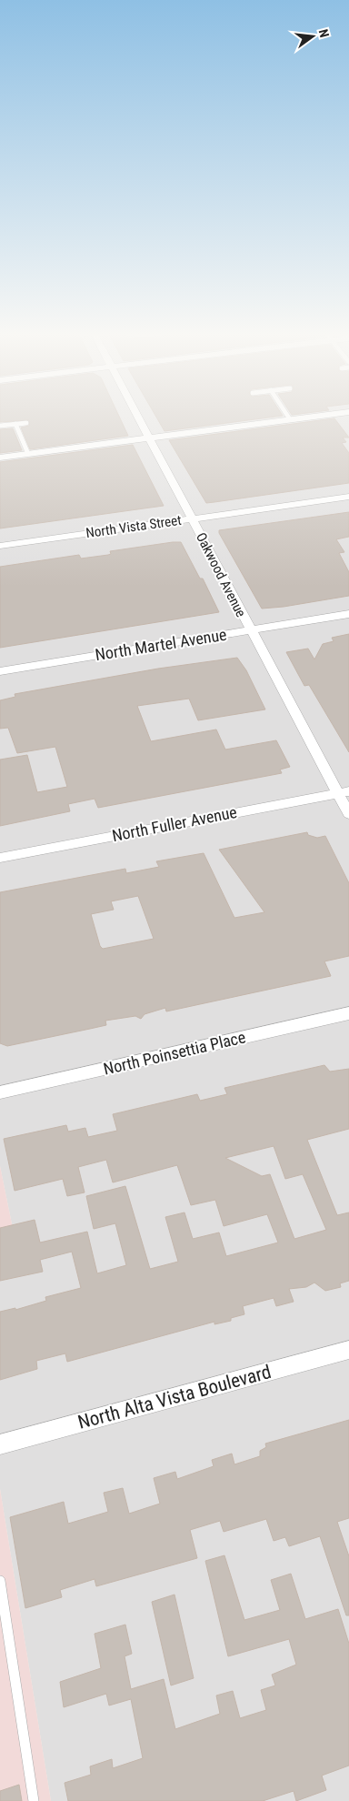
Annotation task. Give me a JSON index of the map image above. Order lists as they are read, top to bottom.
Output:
{
  "streets": {
    "street": [
      "North Vista Street",
      "Oakwood Avenue",
      "North Martel Avenue",
      "North Fuller Avenue",
      "North Poinsettia Place",
      "North Alta Vista Boulevard"
    ]
  },
  "crossings": [
    ["North Vista Street", "Oakwood Avenue"],
    ["Oakwood Avenue", "North Martel Avenue"],
    ["Oakwood Avenue", "North Fuller Avenue"]
  ],
  "north": "right"
}
